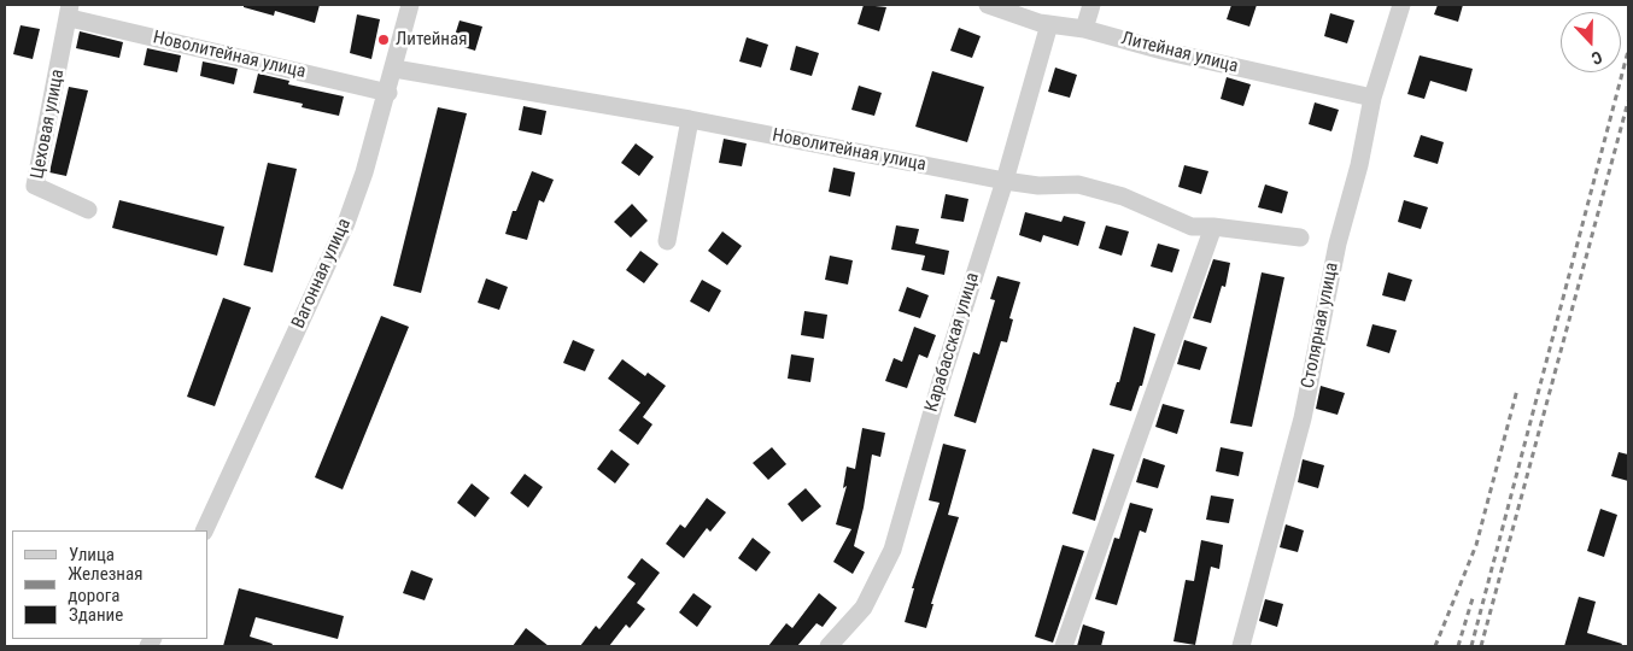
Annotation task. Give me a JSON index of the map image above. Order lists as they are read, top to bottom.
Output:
{
  "streets": {
    "street": [
      "Литейная улица",
      "Новолитейная улица",
      "Цеховая улица",
      "Вагонная улица",
      "Столярная улица",
      "Карабасская улица"
    ]
  },
  "crossings": [
    ["Литейная улица", "Столярная улица"],
    ["Литейная улица", "Карабасская улица"],
    ["Новолитейная улица", "Цеховая улица"],
    ["Новолитейная улица", "Вагонная улица"],
    ["Новолитейная улица", "Карабасская улица"]
  ],
  "places": ["Литейная"],
  "legend": ["Улица", "Железная дорога", "Здание"],
  "north": "bottom"
}
